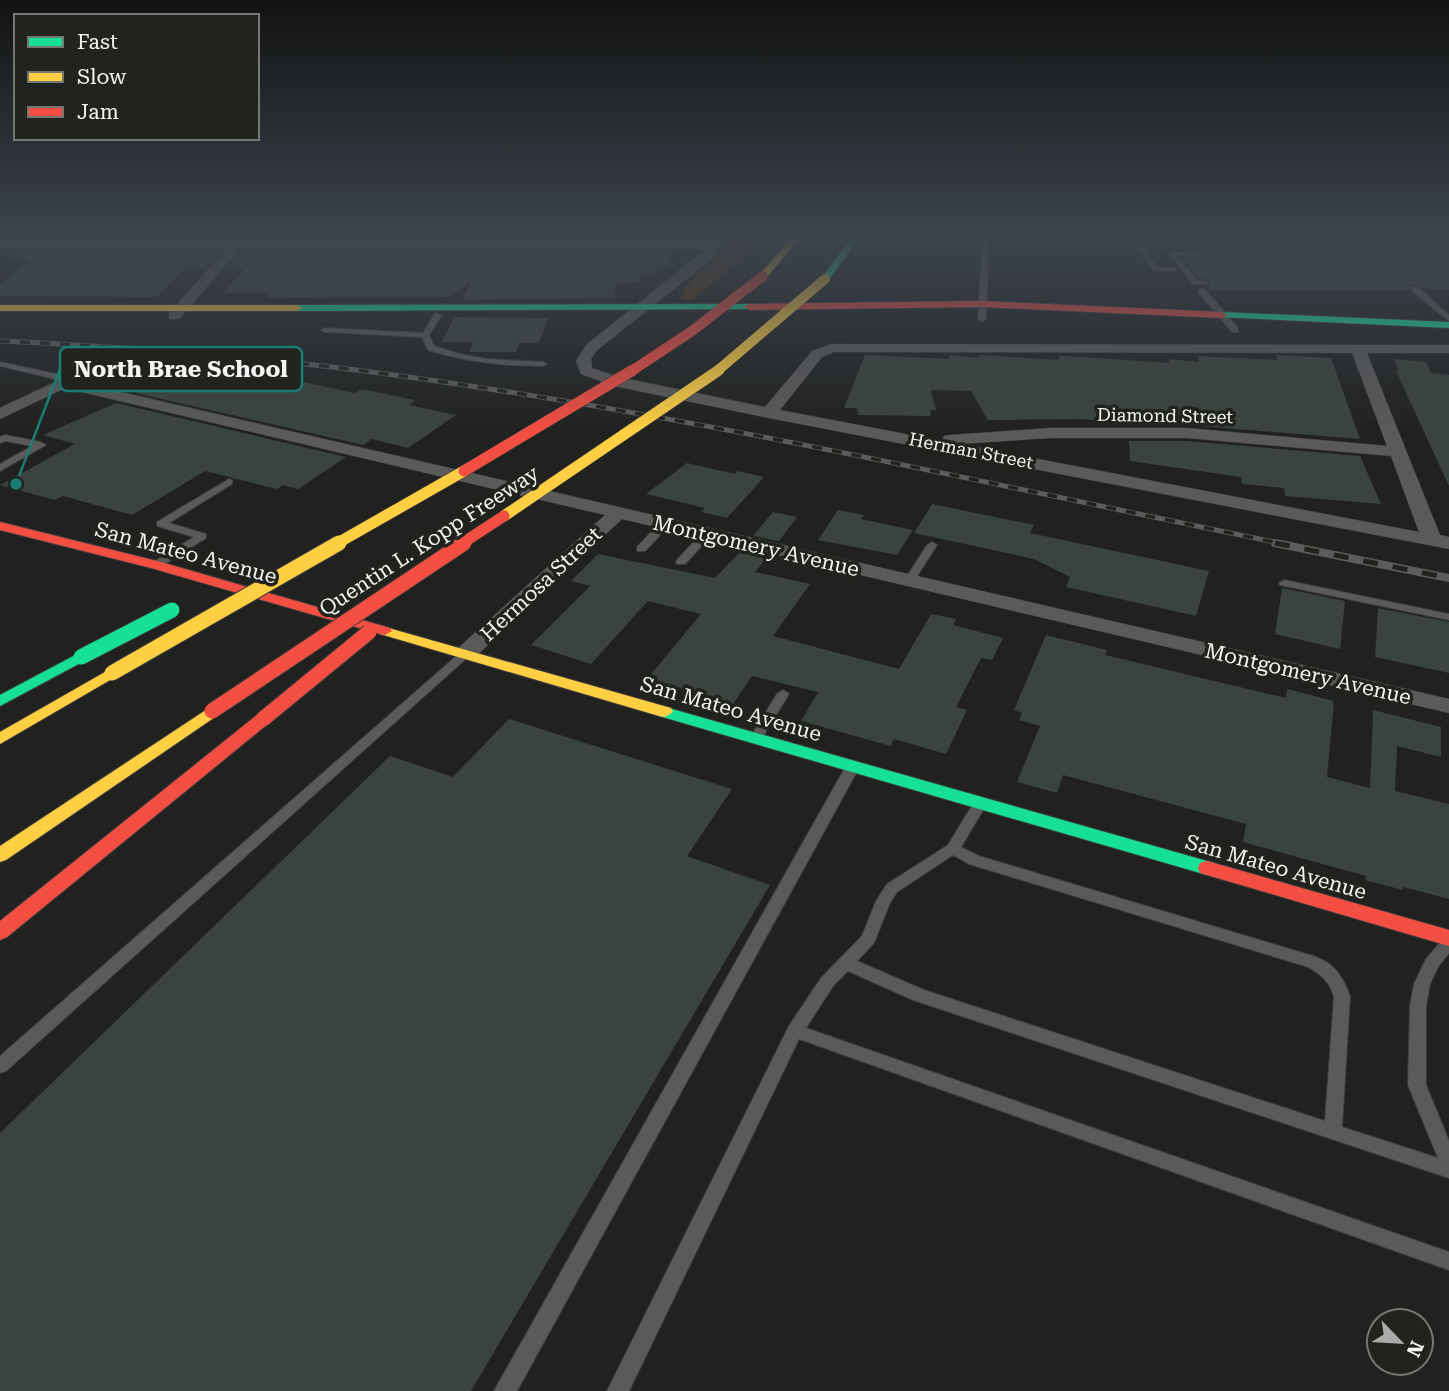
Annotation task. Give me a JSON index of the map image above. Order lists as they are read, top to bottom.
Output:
{
  "streets": {
    "main road": ["Quentin L. Kopp Freeway", "San Mateo Avenue"],
    "street": [
      "Diamond Street",
      "Herman Street",
      "Montgomery Avenue",
      "Hermosa Street"
    ]
  },
  "crossings": [
    ["Diamond Street", "Herman Street"],
    ["Montgomery Avenue", "Hermosa Street"],
    ["San Mateo Avenue", "Hermosa Street"]
  ],
  "places": ["North Brae School"],
  "legend": ["Fast", "Slow", "Jam"],
  "north": "bottom right"
}
